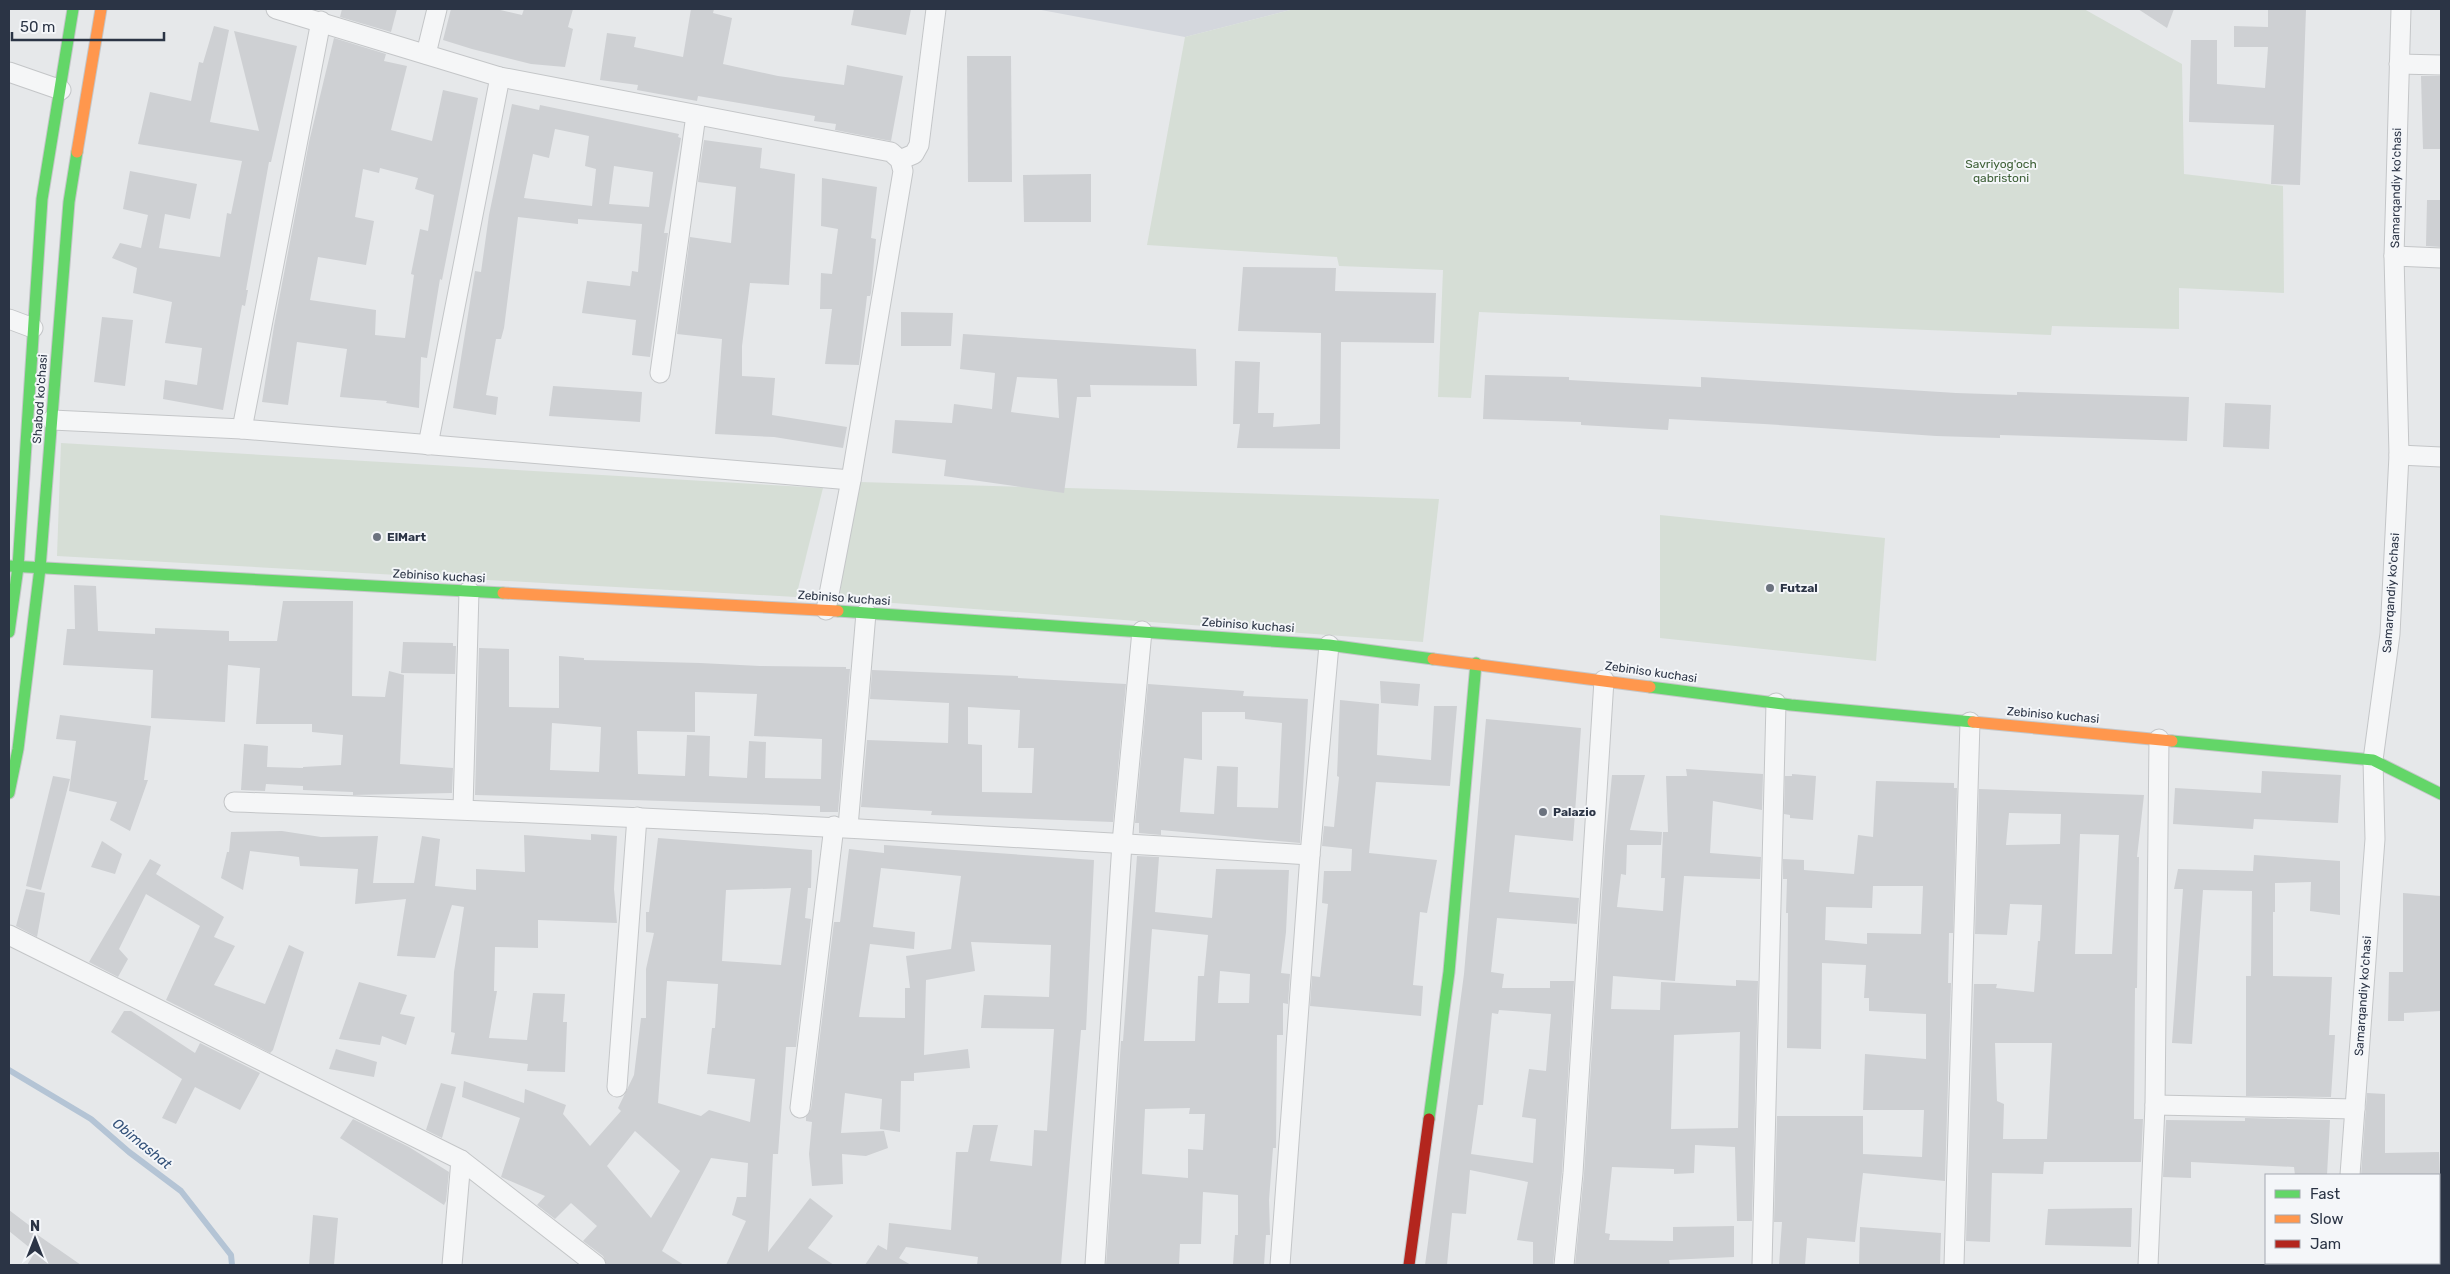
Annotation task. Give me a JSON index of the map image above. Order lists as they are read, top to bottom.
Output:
{
  "streets": {
    "street": ["Samarqandiy ko'chasi", "Shabod ko'chasi", "Zebiniso kuchasi"]
  },
  "crossings": [
    ["Samarqandiy ko'chasi", "Zebiniso kuchasi"],
    ["Shabod ko'chasi", "Zebiniso kuchasi"]
  ],
  "water": ["Obimashat"],
  "parks": ["Savriyog'och qabristoni"],
  "places": ["ElMart", "Futzal", "Palazio"],
  "legend": ["Fast", "Slow", "Jam"],
  "scale_bar": "50 m",
  "north": "top"
}
